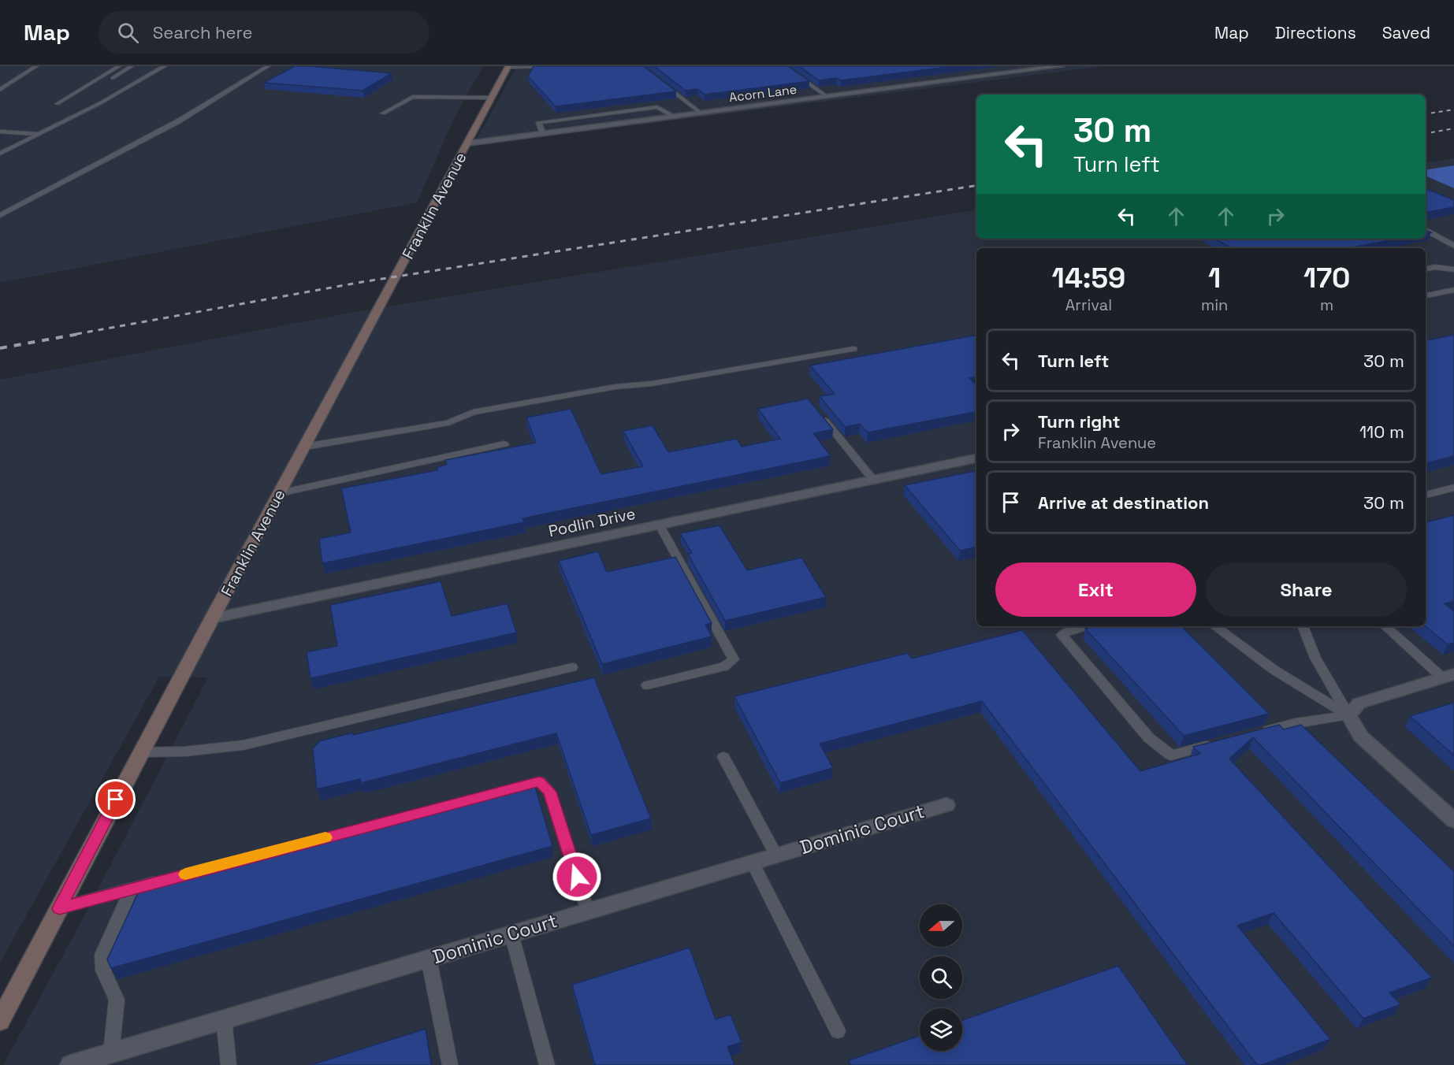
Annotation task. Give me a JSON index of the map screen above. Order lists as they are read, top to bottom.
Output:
{
  "streets": {
    "main road": ["Franklin Avenue"],
    "street": ["Acorn Lane", "Podlin Drive", "Dominic Court"]
  },
  "crossings": [
    ["Acorn Lane", "Franklin Avenue"],
    ["Franklin Avenue", "Podlin Drive"]
  ],
  "north": "left",
  "page": {
    "header": "Map",
    "search": "Search here",
    "nav": ["Map", "Directions", "Saved"],
    "turn": ["30 m", "Turn left"],
    "eta": [
      "14:59",
      "Arrival",
      "1",
      "min",
      "170",
      "m"
    ],
    "list": [
      {
        "name": "Turn left",
        "value": "30 m"
      },
      {
        "name": "Turn right",
        "note": "Franklin Avenue",
        "value": "110 m"
      },
      {
        "name": "Arrive at destination",
        "value": "30 m"
      }
    ],
    "buttons": ["Exit", "Share"]
  }
}
